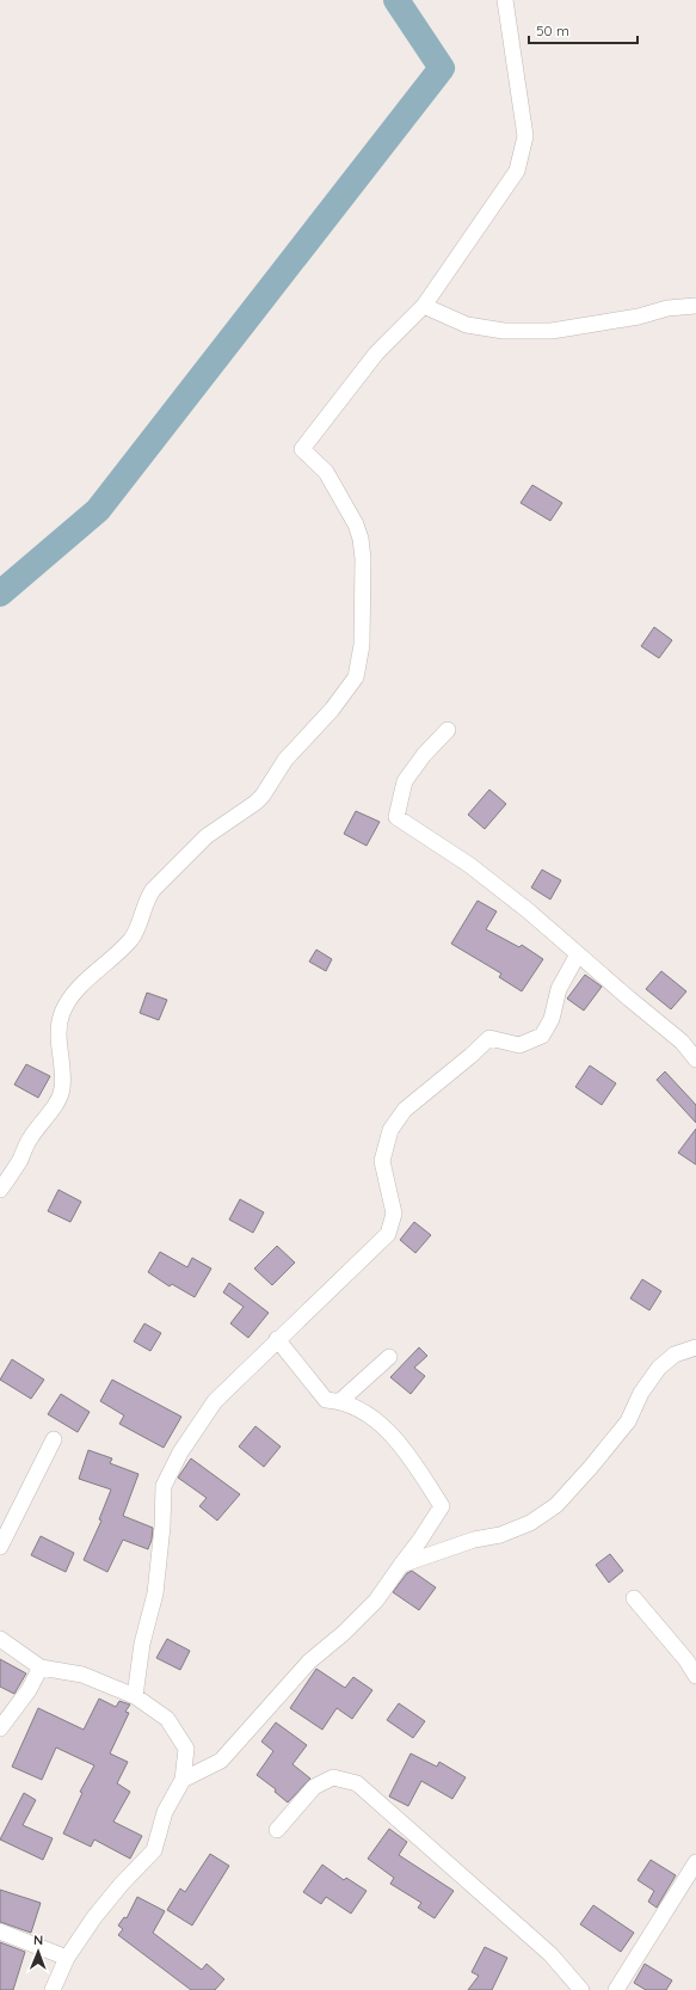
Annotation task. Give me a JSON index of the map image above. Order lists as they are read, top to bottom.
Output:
{
  "scale_bar": "50 m",
  "north": "top"
}
